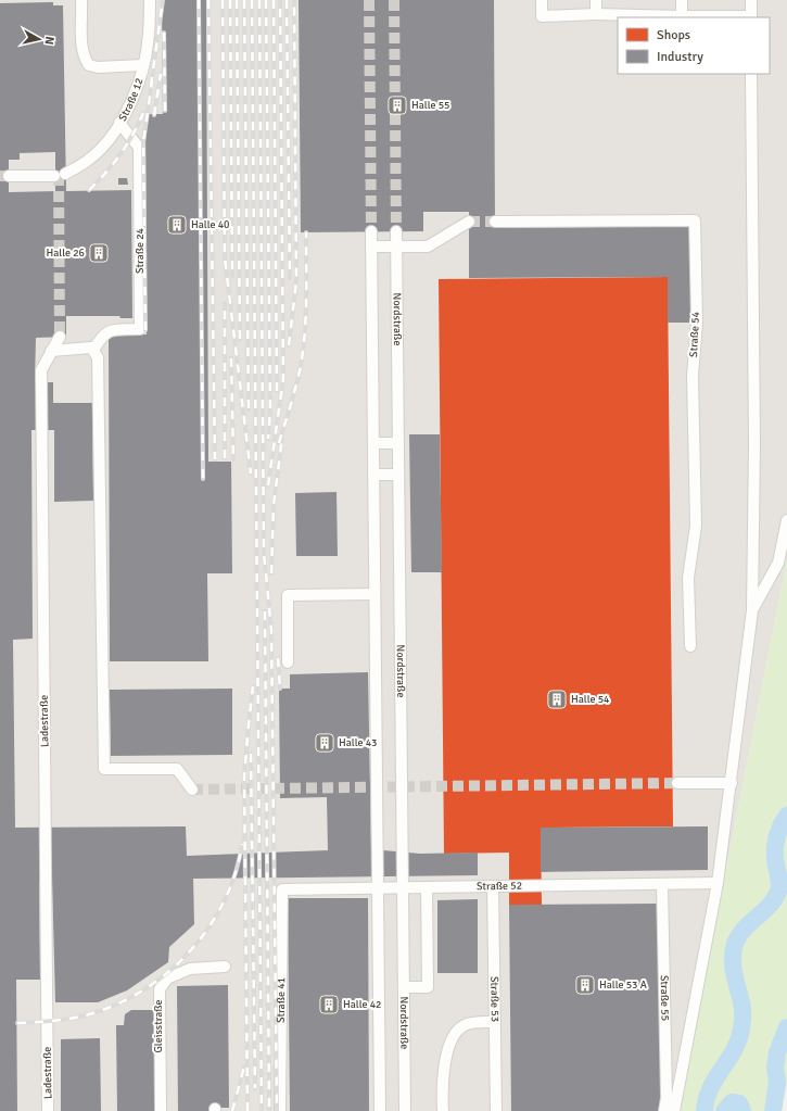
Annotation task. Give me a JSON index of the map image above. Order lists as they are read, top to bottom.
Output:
{
  "streets": {
    "street": [
      "Straße 12",
      "Straße 24",
      "Nordstraße",
      "Straße 54",
      "Ladestraße",
      "Straße 52",
      "Straße 55",
      "Straße 53",
      "Straße 41",
      "Gleisstraße"
    ]
  },
  "crossings": [
    ["Straße 12", "Straße 24"],
    ["Nordstraße", "Straße 52"],
    ["Straße 52", "Straße 55"],
    ["Straße 52", "Straße 53"],
    ["Straße 52", "Straße 41"]
  ],
  "places": {
    "building": [
      "Halle 55",
      "Halle 40",
      "Halle 26",
      "Halle 54",
      "Halle 43",
      "Halle 53 A",
      "Halle 42"
    ]
  },
  "legend": ["Shops", "Industry"],
  "north": "right"
}
